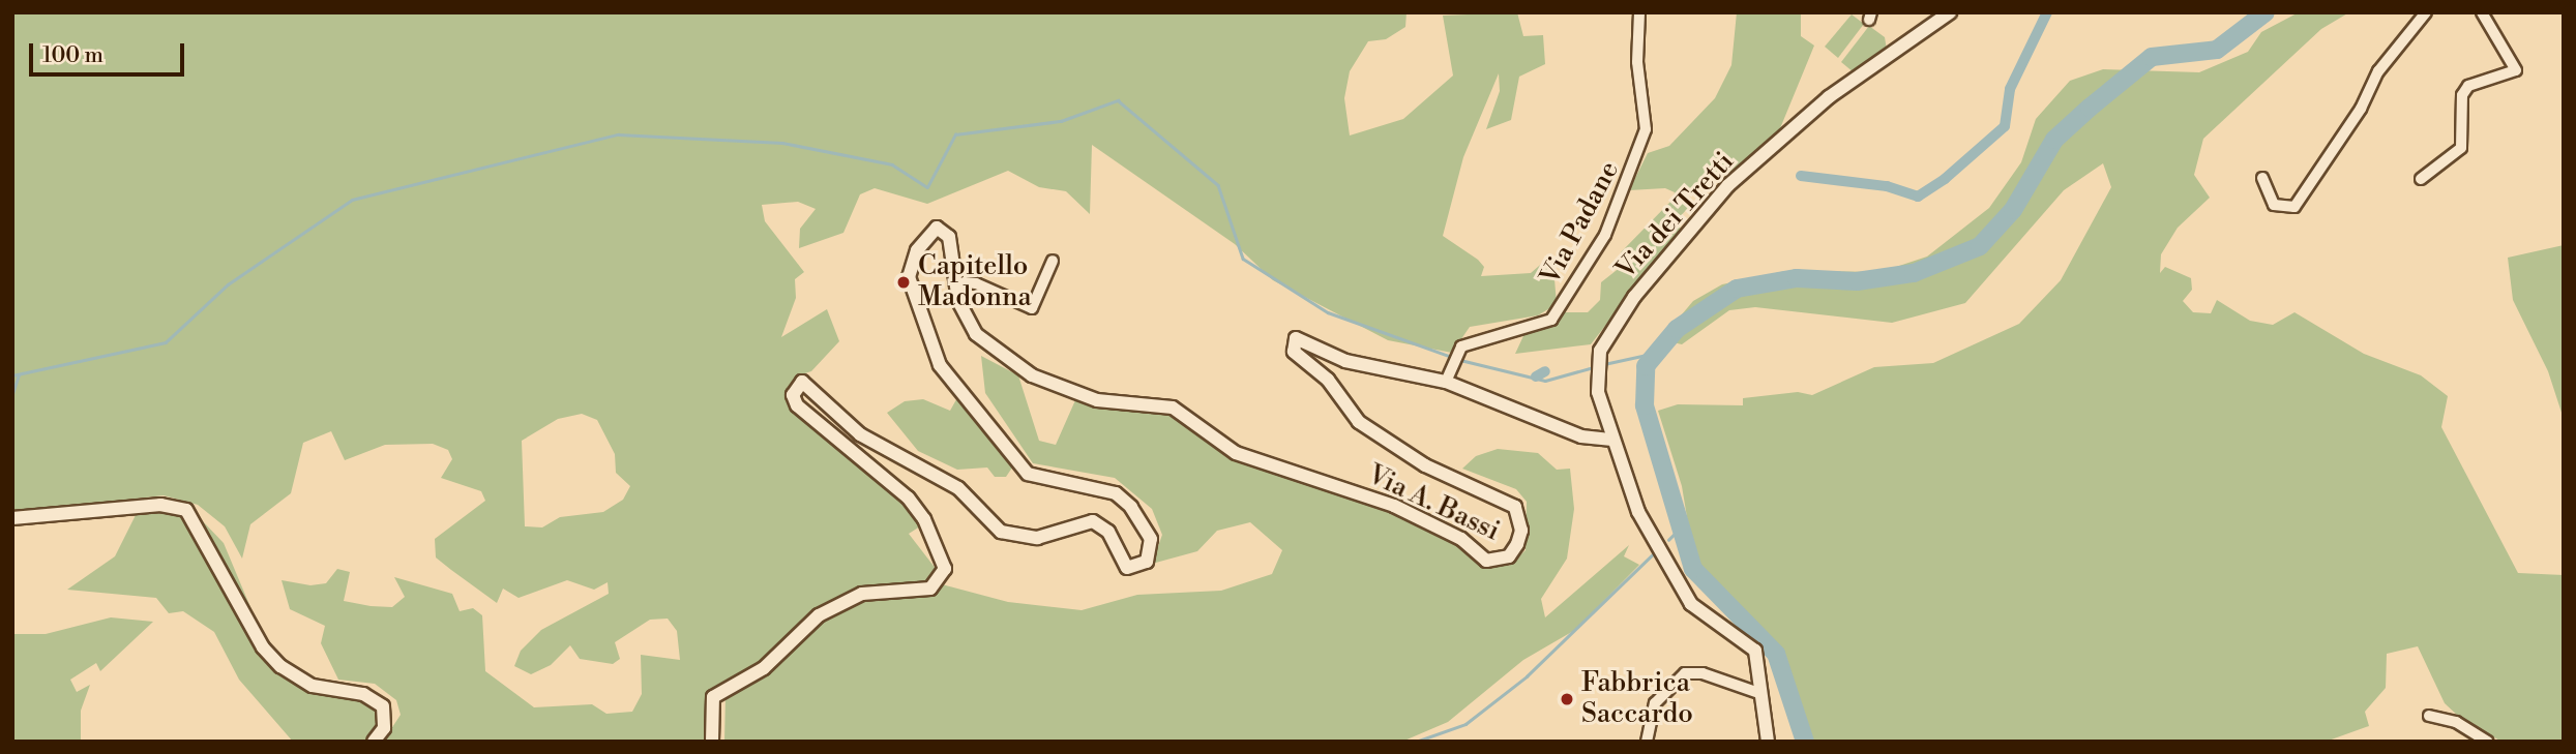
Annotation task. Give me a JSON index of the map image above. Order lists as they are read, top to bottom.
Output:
{
  "streets": {
    "street": ["Via dei Tretti", "Via Padane", "Via A. Bassi"]
  },
  "crossings": [
    ["Via dei Tretti", "Via A. Bassi"],
    ["Via Padane", "Via A. Bassi"]
  ],
  "places": ["Capitello Madonna", "Fabbrica Saccardo"],
  "scale_bar": "100 m"
}
